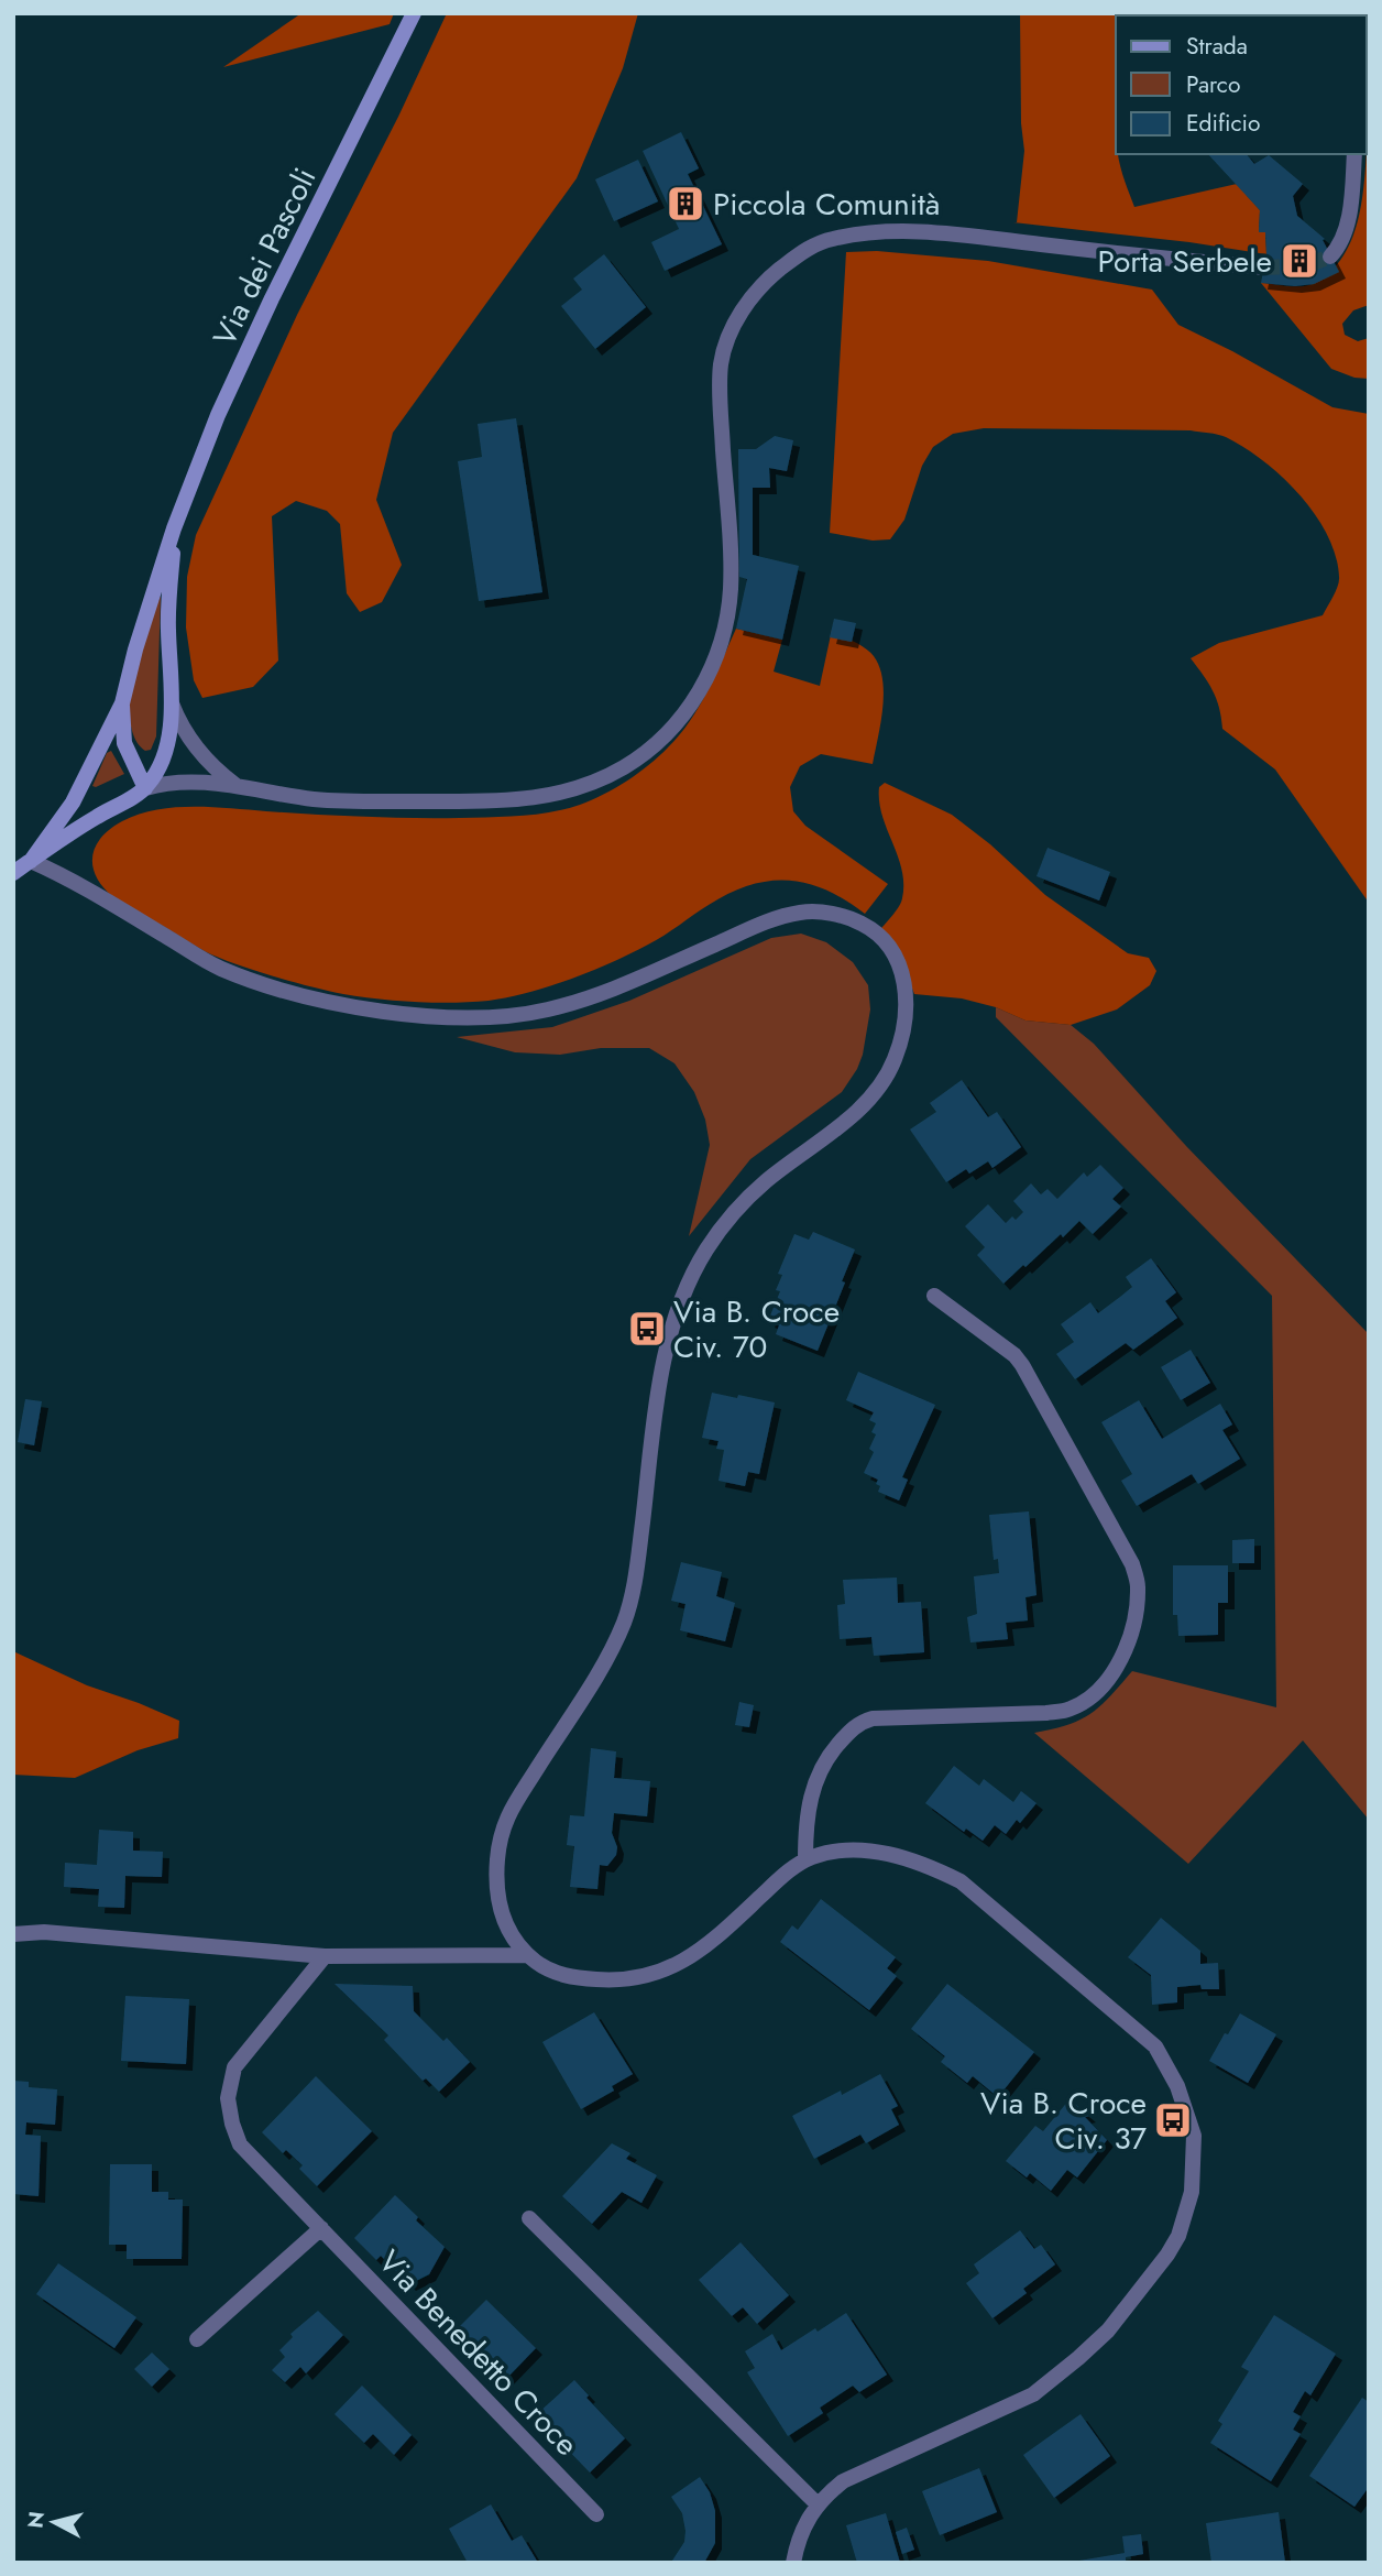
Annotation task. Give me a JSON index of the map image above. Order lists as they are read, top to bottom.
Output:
{
  "streets": {
    "street": ["Via dei Pascoli", "Via Benedetto Croce"]
  },
  "places": {
    "building": ["Piccola Comunità", "Porta Serbele"],
    "bus stop": ["Via B. Croce Civ. 70", "Via B. Croce Civ. 37"]
  },
  "legend": ["Strada", "Parco", "Edificio"],
  "north": "left"
}
